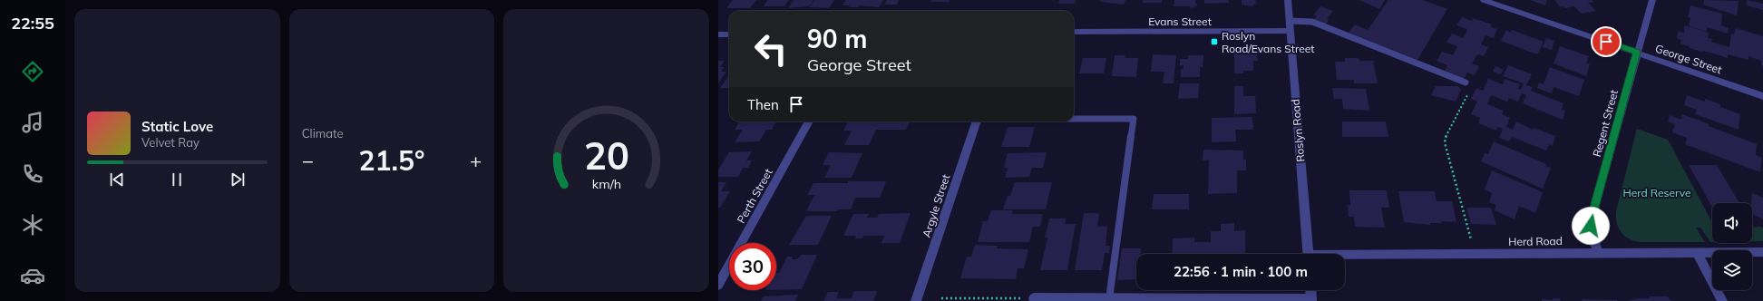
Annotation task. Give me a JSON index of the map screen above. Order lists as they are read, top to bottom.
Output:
{
  "streets": {
    "street": [
      "Evans Street",
      "George Street",
      "Regent Street",
      "Roslyn Road",
      "Perth Street",
      "Argyle Street",
      "Herd Road"
    ]
  },
  "crossings": [
    ["Evans Street", "Roslyn Road"],
    ["George Street", "Regent Street"],
    ["Regent Street", "Herd Road"]
  ],
  "parks": ["Herd Reserve"],
  "places": {
    "transit": ["Roslyn Road/Evans Street"]
  },
  "page": {
    "tabs": "22:55",
    "tile": "Climate",
    "turn": ["90 m", "George Street"],
    "then": "Then",
    "song": ["Static Love", "Velvet Ray"],
    "heat": ["−", "21.5°", "+"],
    "limit": "30",
    "trip": "22:56 · 1 min · 100 m",
    "gauge": ["20", "km/h"]
  }
}
